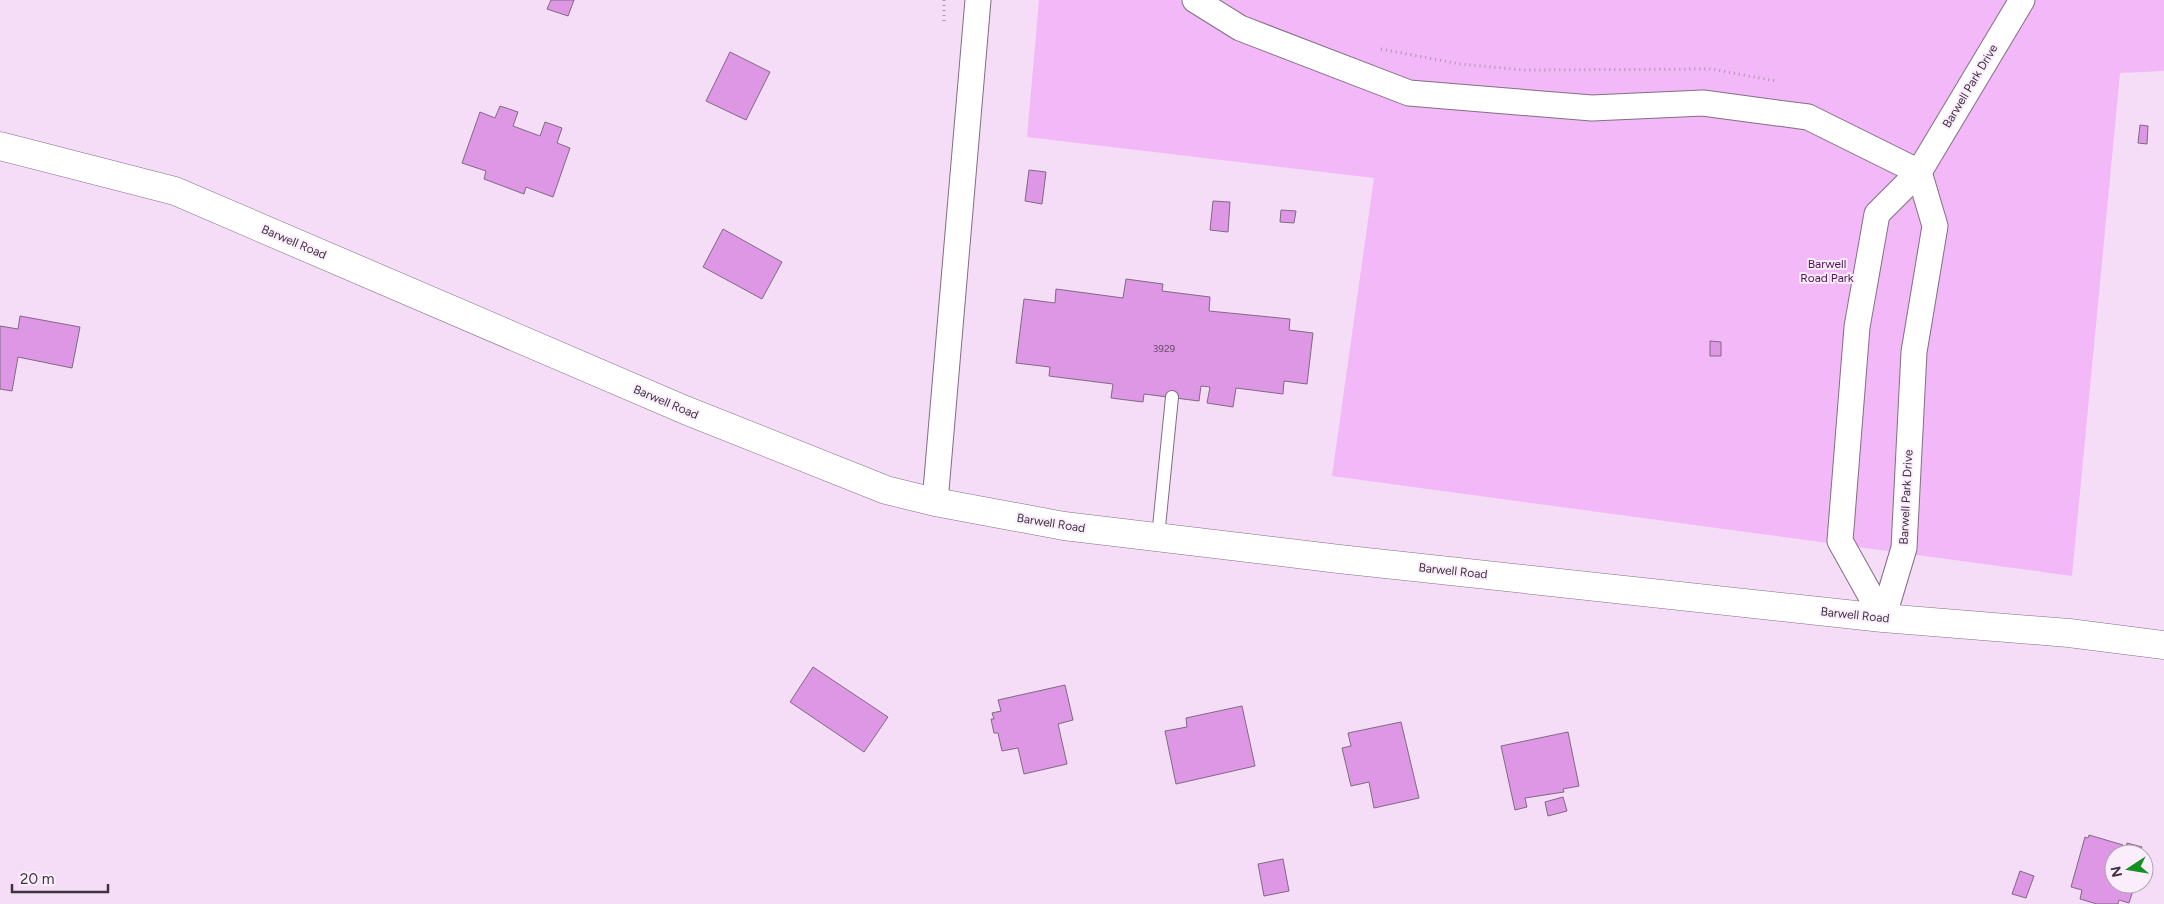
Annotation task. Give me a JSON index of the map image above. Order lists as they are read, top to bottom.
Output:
{
  "streets": {
    "street": ["Barwell Park Drive", "Barwell Road"]
  },
  "crossings": [
    ["Barwell Park Drive", "Barwell Road"]
  ],
  "parks": ["Barwell Road Park"],
  "house_numbers": ["3929"],
  "scale_bar": "20 m",
  "north": "left"
}
